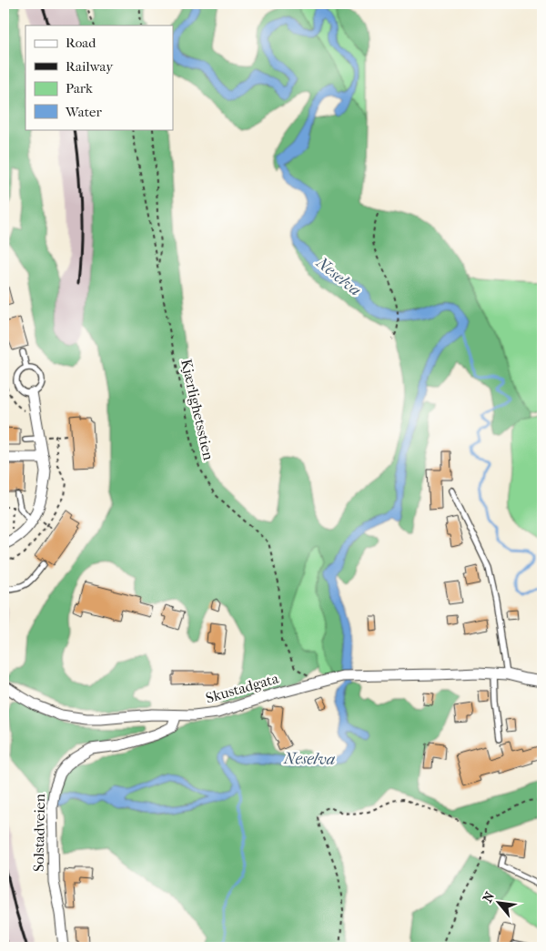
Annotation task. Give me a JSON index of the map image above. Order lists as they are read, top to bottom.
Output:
{
  "streets": {
    "street": ["Skustadgata", "Solstadveien"],
    "path": ["Kjærlighetsstien"]
  },
  "crossings": [
    ["Kjærlighetsstien", "Skustadgata"],
    ["Skustadgata", "Solstadveien"]
  ],
  "water": ["Neselva"],
  "legend": [
    "Road",
    "Railway",
    "Park",
    "Water"
  ],
  "north": "top left"
}
